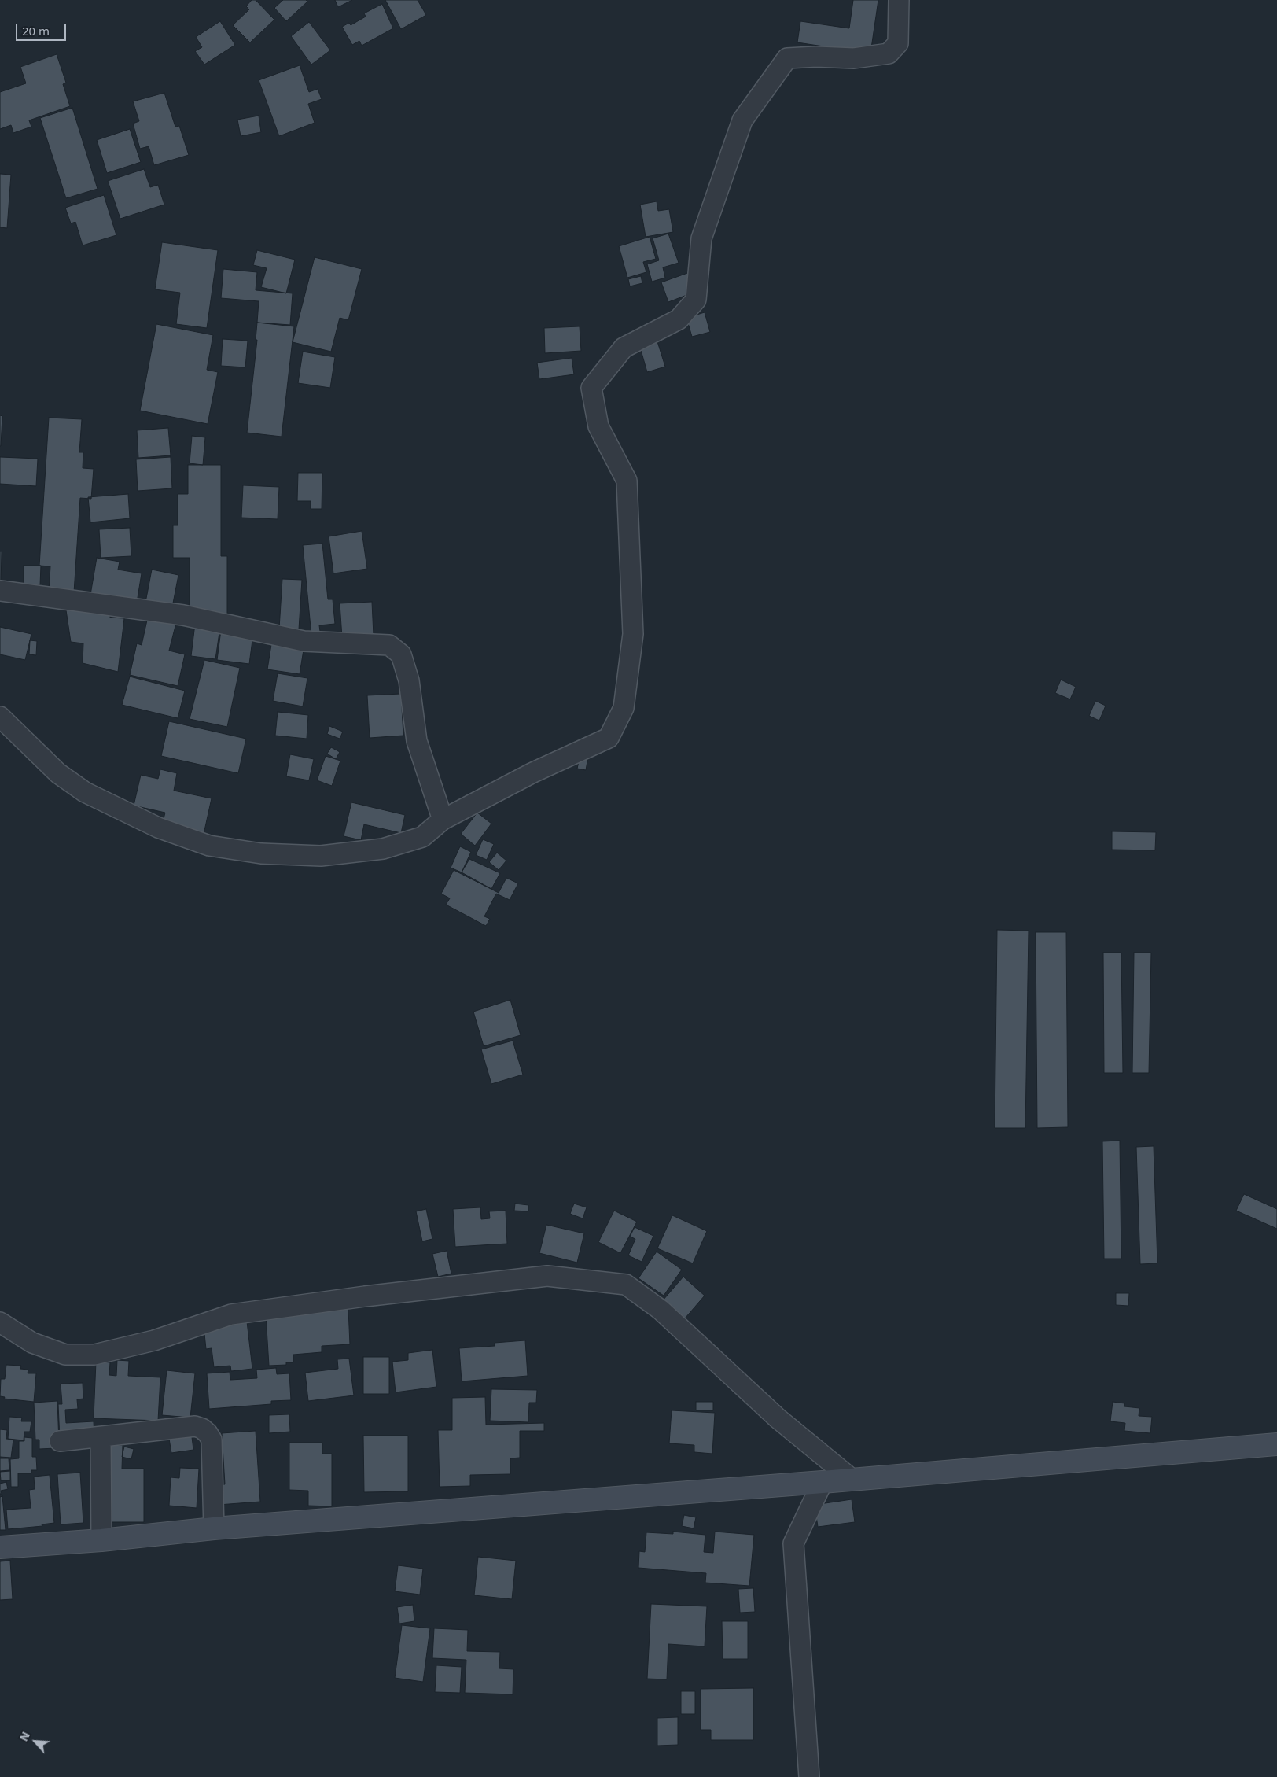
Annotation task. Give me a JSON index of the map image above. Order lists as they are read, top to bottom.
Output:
{
  "scale_bar": "20 m",
  "north": "top left"
}
